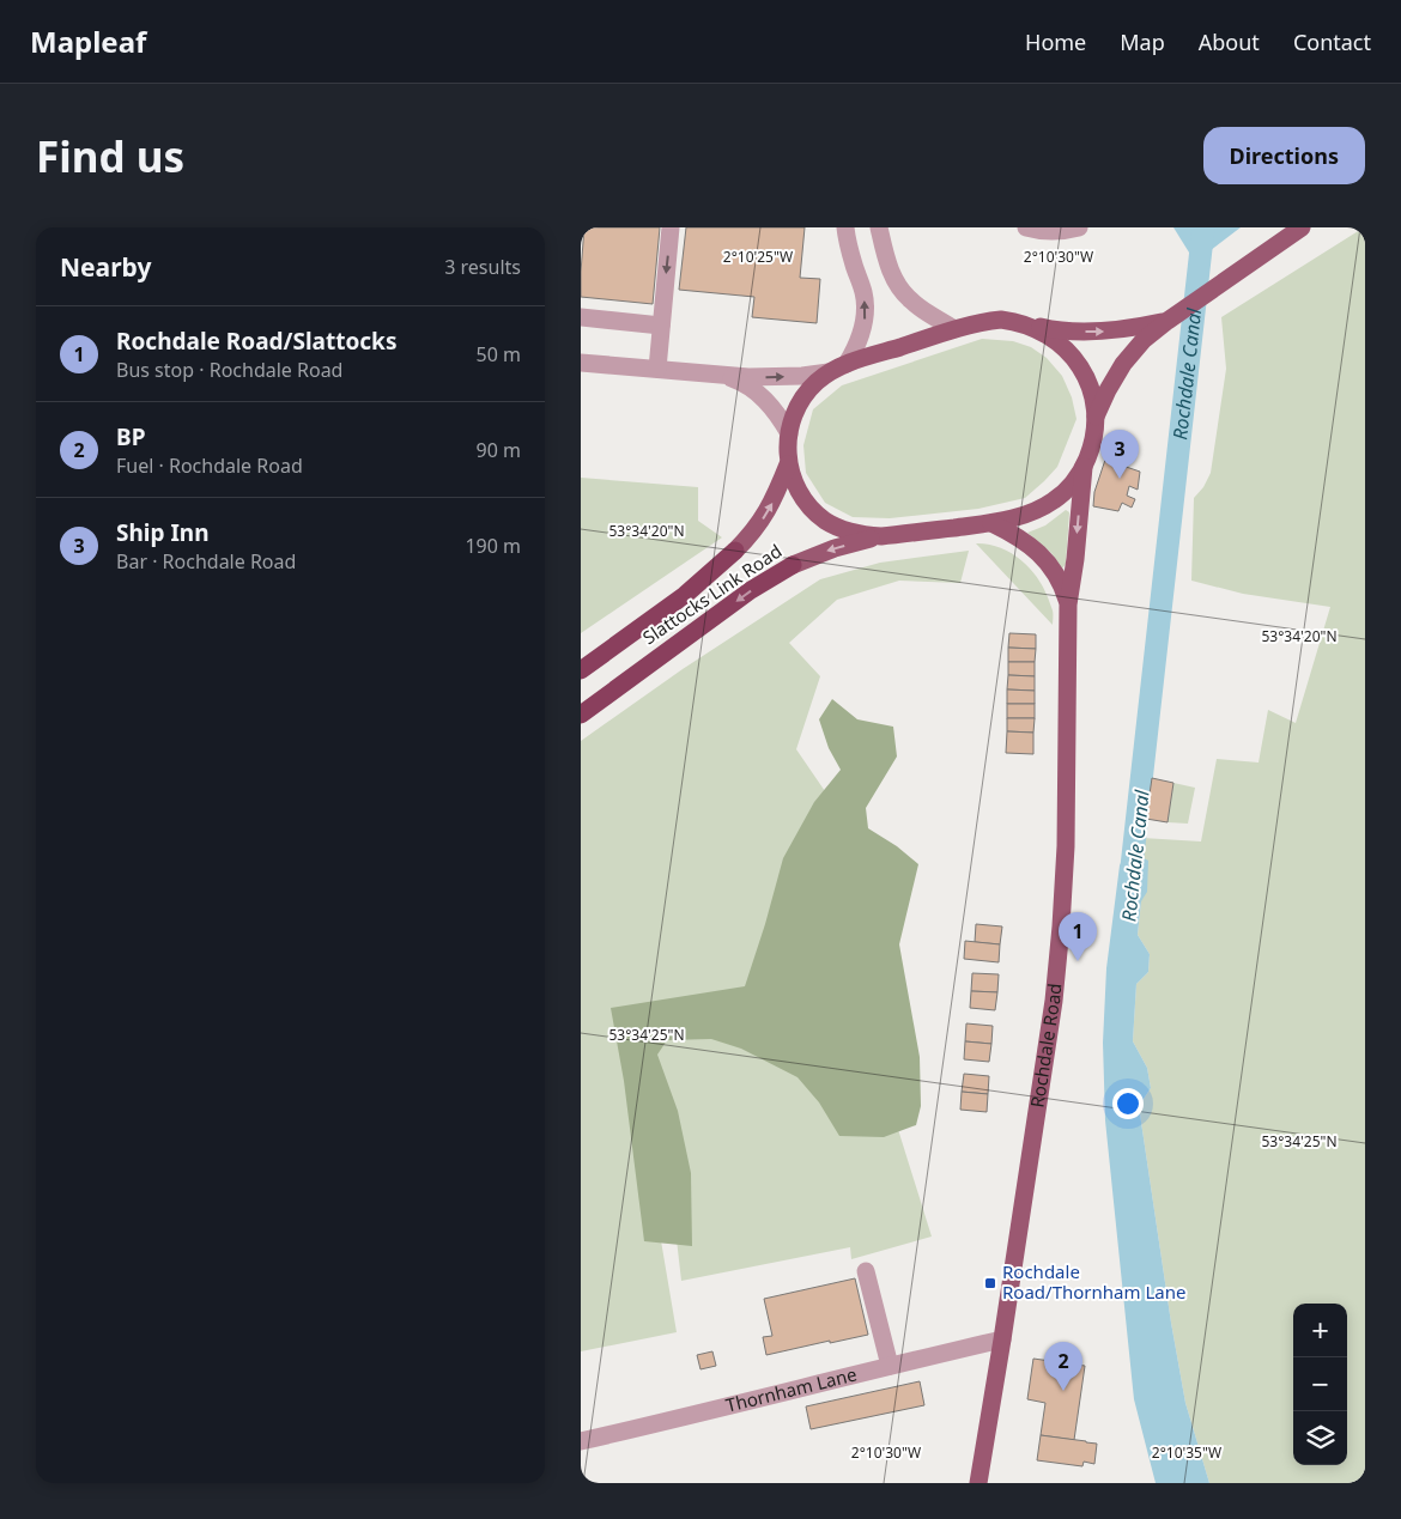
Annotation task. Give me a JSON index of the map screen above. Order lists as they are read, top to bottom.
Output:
{
  "streets": {
    "highway": ["Slattocks Link Road"],
    "main road": ["Rochdale Road"],
    "street": ["Thornham Lane"]
  },
  "crossings": [
    ["Rochdale Road", "Thornham Lane"]
  ],
  "water": ["Rochdale Canal"],
  "places": {
    "transit": ["Rochdale Road/Thornham Lane"]
  },
  "page": {
    "header": "Mapleaf",
    "nav": [
      "Home",
      "Map",
      "About",
      "Contact"
    ],
    "buttons": "Directions",
    "title": "Find us",
    "heading": ["Nearby", "3 results"],
    "list": [
      {
        "mark": "1",
        "name": "Rochdale Road/Slattocks",
        "note": "Bus stop · Rochdale Road",
        "value": "50 m"
      },
      {
        "mark": "2",
        "name": "BP",
        "note": "Fuel · Rochdale Road",
        "value": "90 m"
      },
      {
        "mark": "3",
        "name": "Ship Inn",
        "note": "Bar · Rochdale Road",
        "value": "190 m"
      }
    ],
    "pins": ["3", "1", "2"],
    "map_buttons": ["+", "−"]
  },
  "coordinates": [
    "2°10'25\"W",
    "2°10'30\"W",
    "53°34'20\"N",
    "53°34'25\"N",
    "2°10'35\"W"
  ]
}
